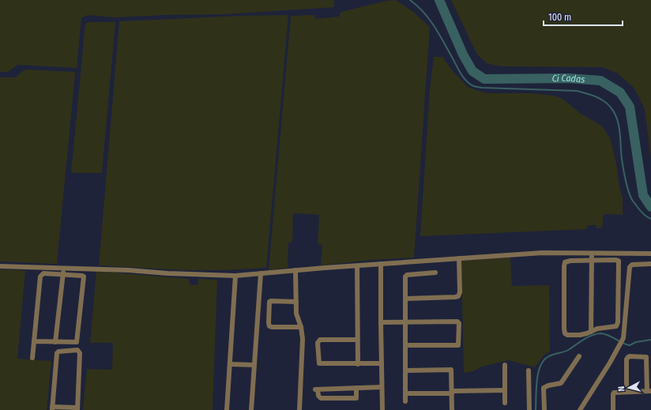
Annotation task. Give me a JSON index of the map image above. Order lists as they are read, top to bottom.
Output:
{
  "water": ["Ci Cadas"],
  "scale_bar": "100 m",
  "north": "left"
}
